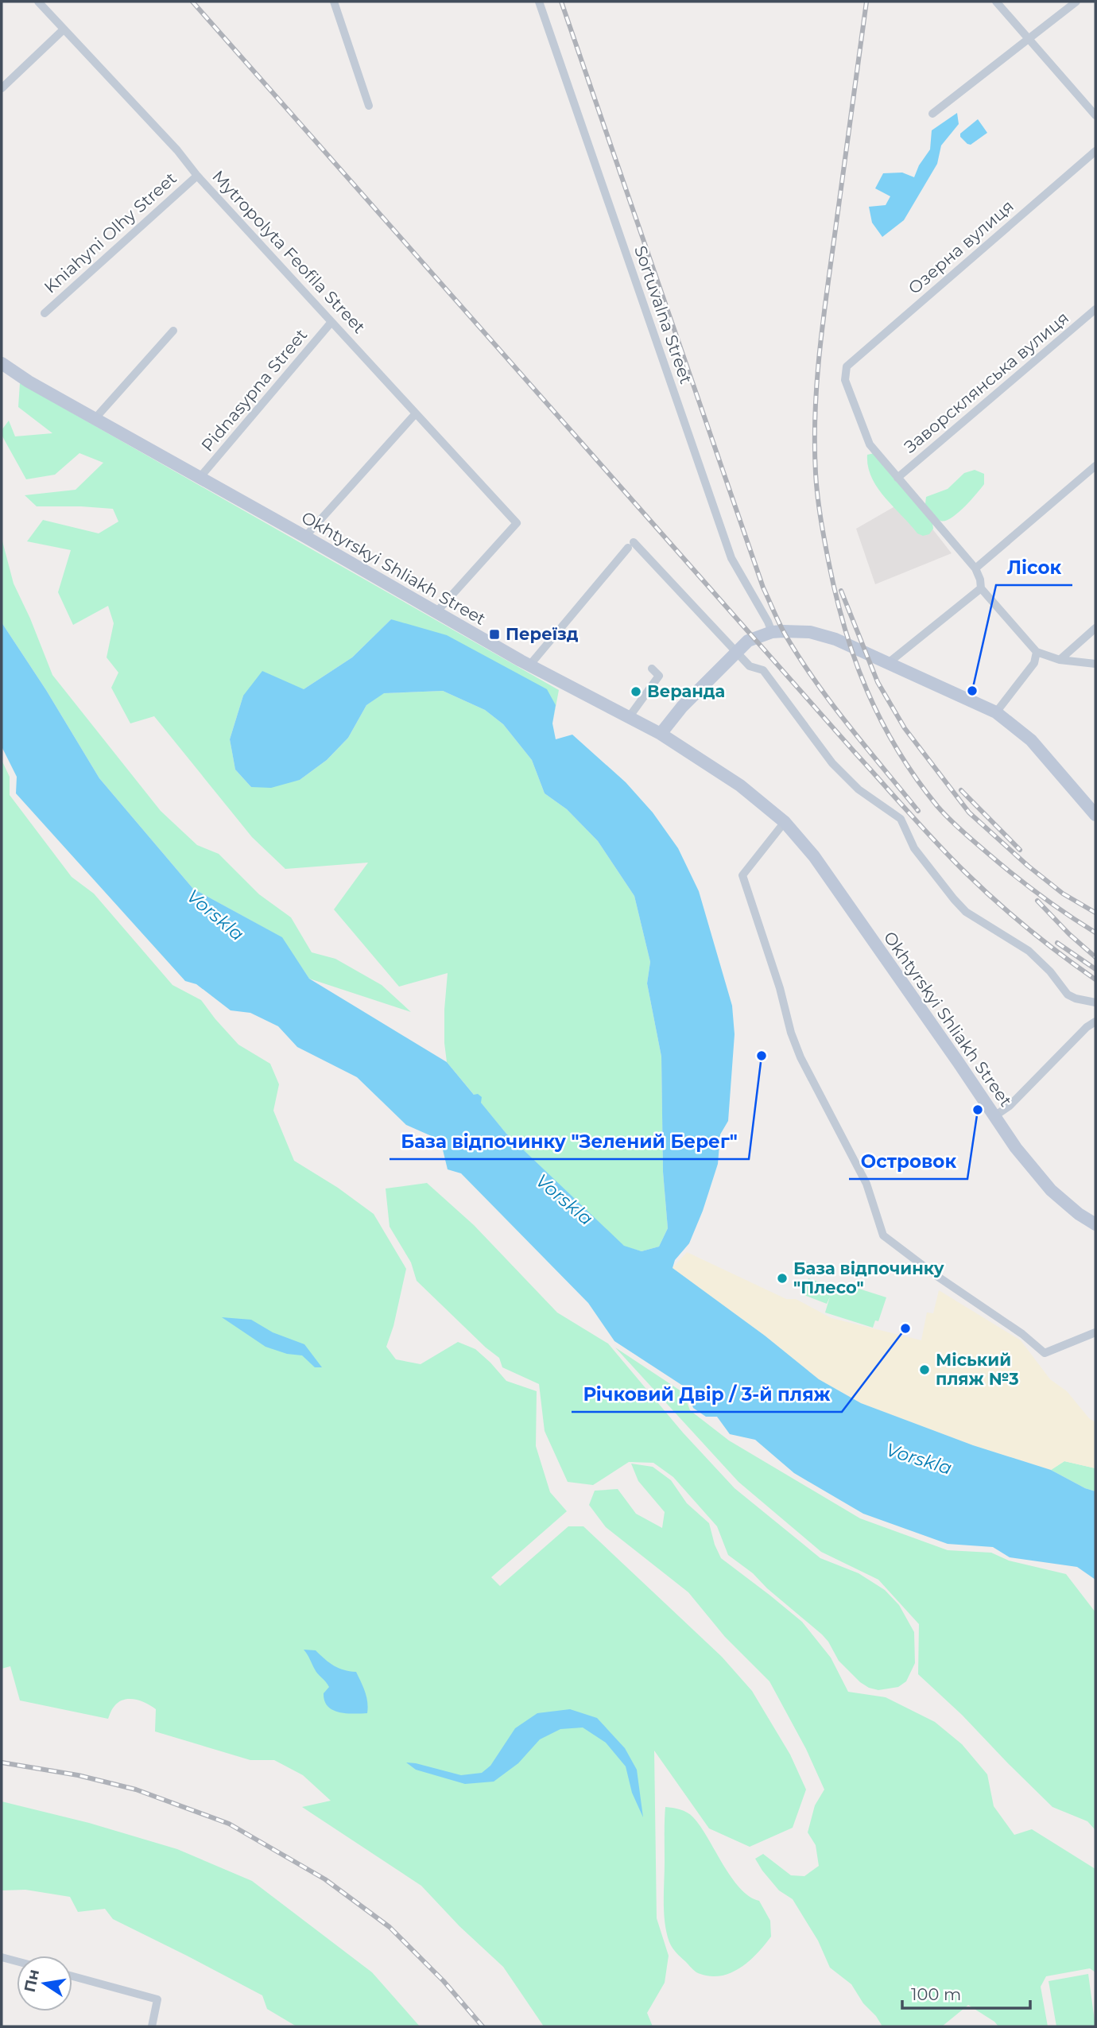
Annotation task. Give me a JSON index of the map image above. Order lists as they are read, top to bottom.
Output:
{
  "streets": {
    "main road": ["Okhtyrskyi Shliakh Street"],
    "street": [
      "Kniahyni Olhy Street",
      "Озерна вулиця",
      "Mytropolyta Feofila Street",
      "Sortuvalna Street",
      "Заворсклянська вулиця",
      "Pidnasypna Street"
    ]
  },
  "crossings": [
    ["Kniahyni Olhy Street", "Mytropolyta Feofila Street"],
    ["Озерна вулиця", "Заворсклянська вулиця"],
    ["Mytropolyta Feofila Street", "Pidnasypna Street"],
    ["Mytropolyta Feofila Street", "Okhtyrskyi Shliakh Street"],
    ["Pidnasypna Street", "Okhtyrskyi Shliakh Street"]
  ],
  "water": ["Vorskla"],
  "places": {
    "transit": ["Переїзд"],
    "other": [
      "Лісок",
      "Веранда",
      "База відпочинку \"Зелений Берег\"",
      "Островок",
      "База відпочинку \"Плесо\"",
      "Річковий Двір / 3-й пляж",
      "Міський пляж №3"
    ]
  },
  "scale_bar": "100 m",
  "north": "left"
}
